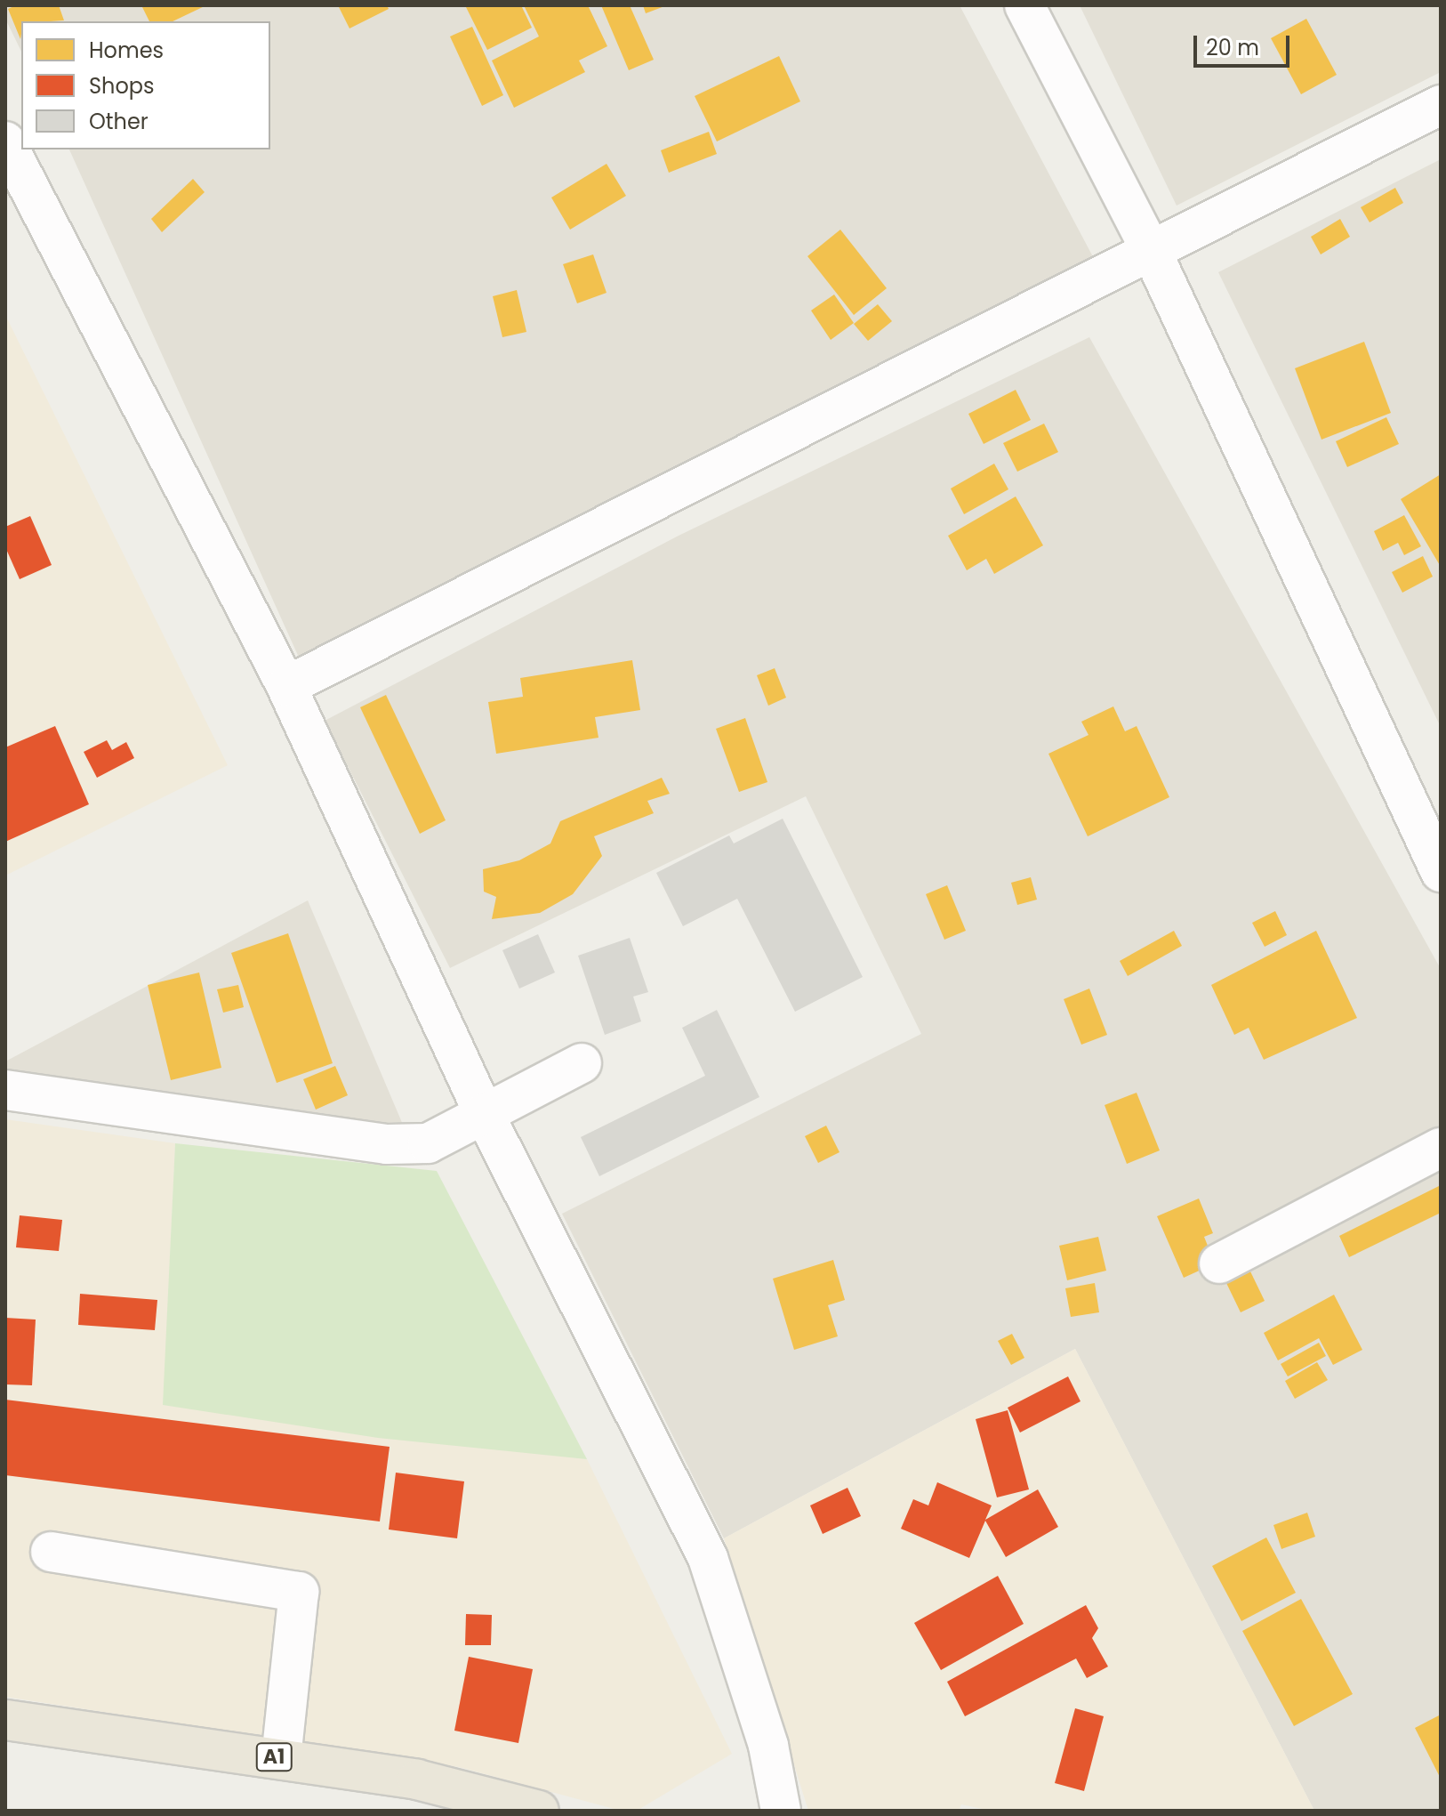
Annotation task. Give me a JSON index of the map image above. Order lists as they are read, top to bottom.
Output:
{
  "streets": {
    "highway": ["A1"]
  },
  "legend": ["Homes", "Shops", "Other"],
  "scale_bar": "20 m"
}
